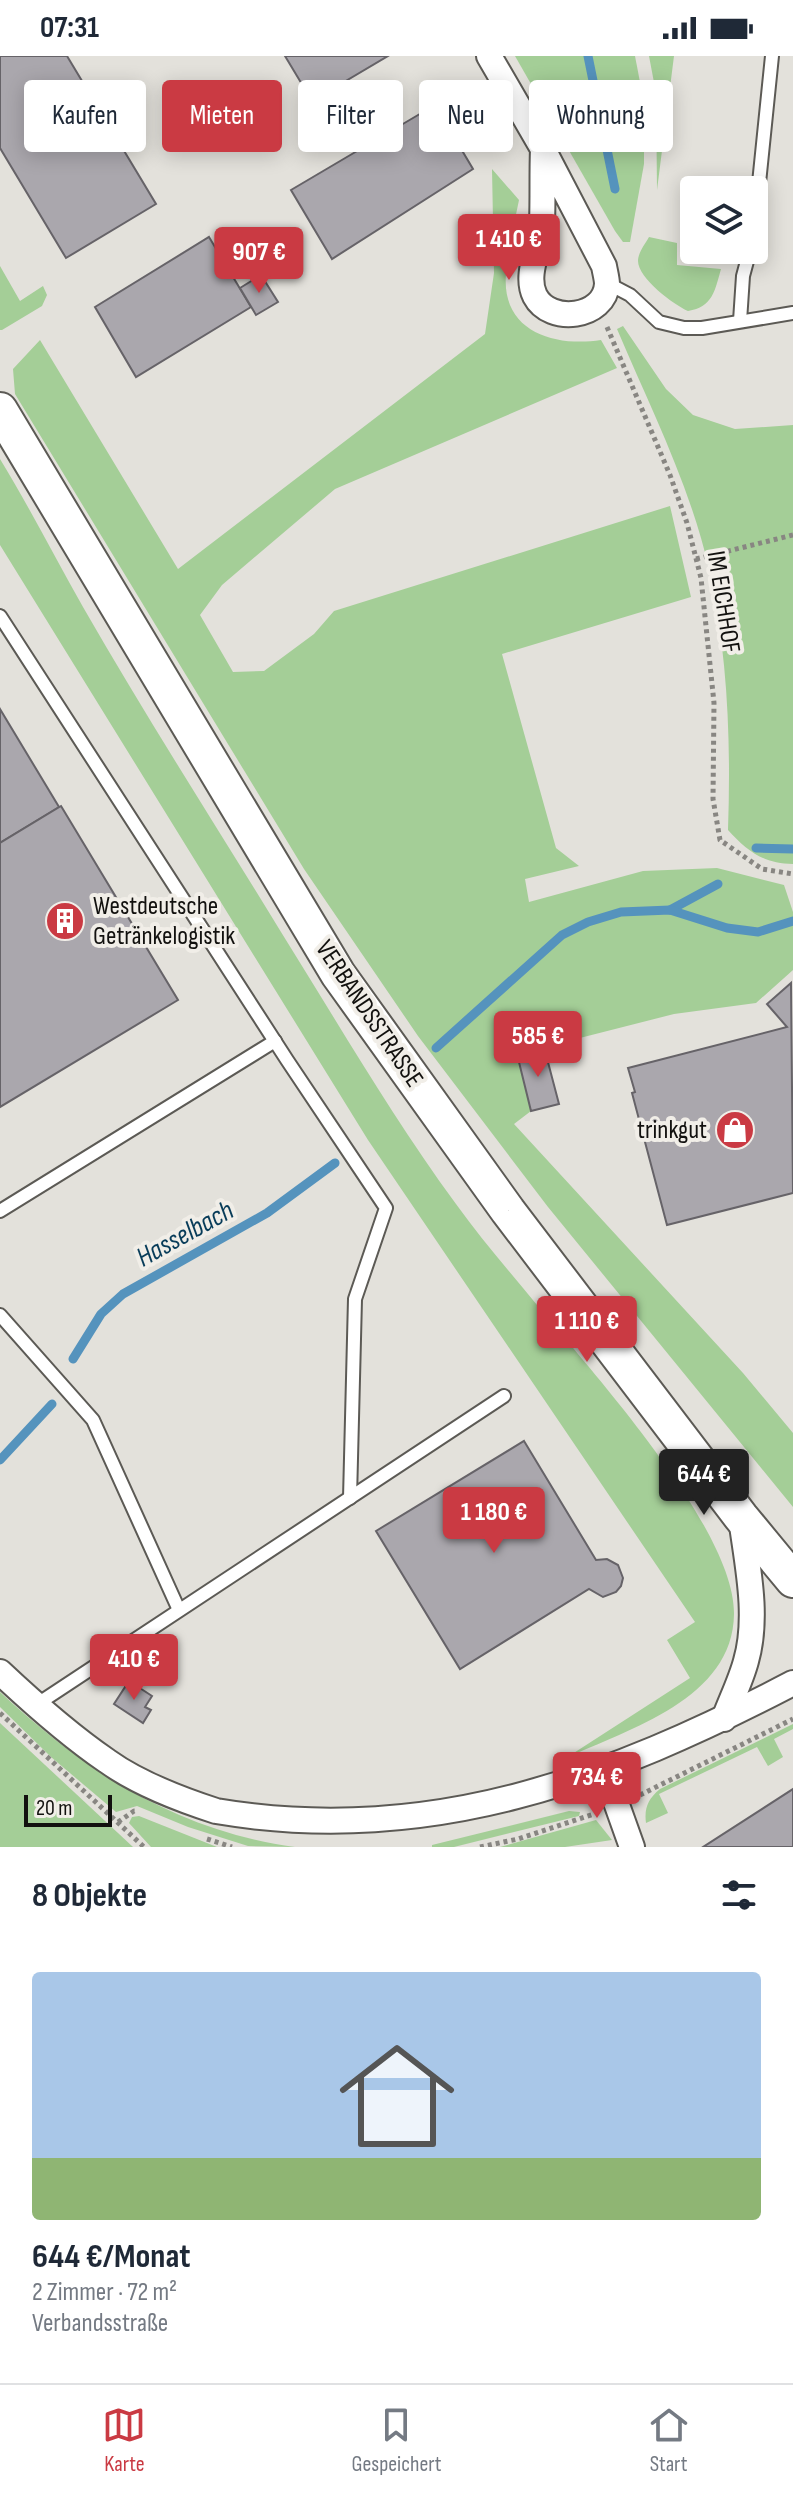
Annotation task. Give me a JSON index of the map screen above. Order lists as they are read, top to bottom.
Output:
{
  "streets": {
    "main road": ["VERBANDSSTRASSE"],
    "path": ["IM EICHHOF"]
  },
  "water": ["Hasselbach"],
  "places": {
    "building": ["Westdeutsche Getränkelogistik"],
    "shop": ["trinkgut"]
  },
  "scale_bar": "20 m",
  "page": {
    "status": "07:31",
    "chip": [
      "Kaufen",
      "Mieten",
      "Filter",
      "Neu",
      "Wohnung"
    ],
    "price": [
      "1 410 €",
      "907 €",
      "585 €",
      "1 110 €",
      "644 €",
      "1 180 €",
      "410 €",
      "734 €"
    ],
    "scale": "20 m",
    "heading": "8 Objekte",
    "list": [
      {
        "name": "644 €/Monat",
        "note": "2 Zimmer · 72 m² · Verbandsstraße"
      }
    ],
    "tabs": ["Karte", "Gespeichert", "Start"]
  }
}
